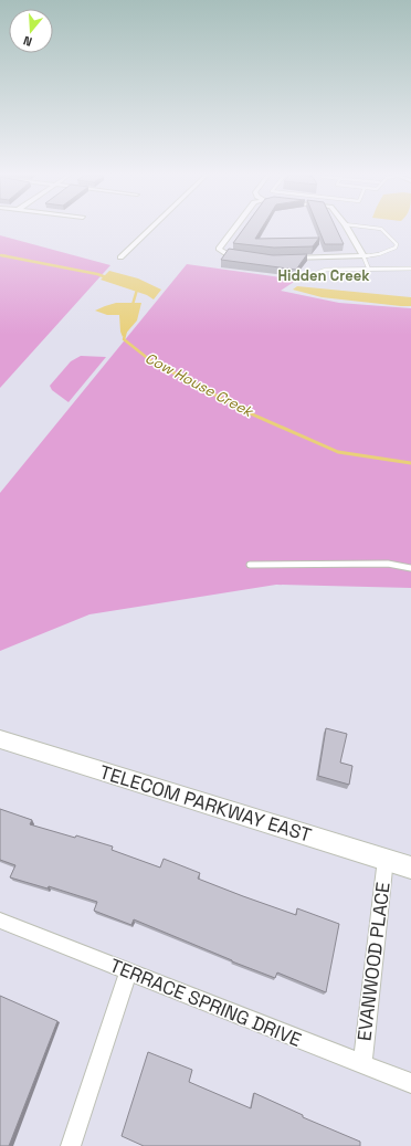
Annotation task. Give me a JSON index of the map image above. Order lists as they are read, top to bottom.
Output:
{
  "streets": {
    "street": ["TELECOM PARKWAY EAST", "EVANWOOD PLACE", "TERRACE SPRING DRIVE"]
  },
  "crossings": [
    ["TELECOM PARKWAY EAST", "EVANWOOD PLACE"],
    ["EVANWOOD PLACE", "TERRACE SPRING DRIVE"]
  ],
  "districts": ["Hidden Creek"],
  "water": ["Cow House Creek"],
  "north": "bottom"
}
